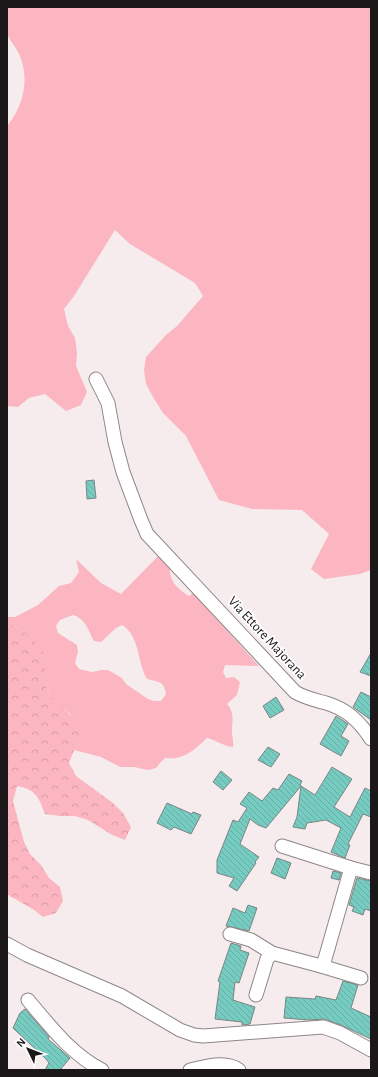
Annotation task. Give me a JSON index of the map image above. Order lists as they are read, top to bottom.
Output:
{
  "streets": {
    "street": ["Via Ettore Majorana"]
  },
  "north": "top left"
}
